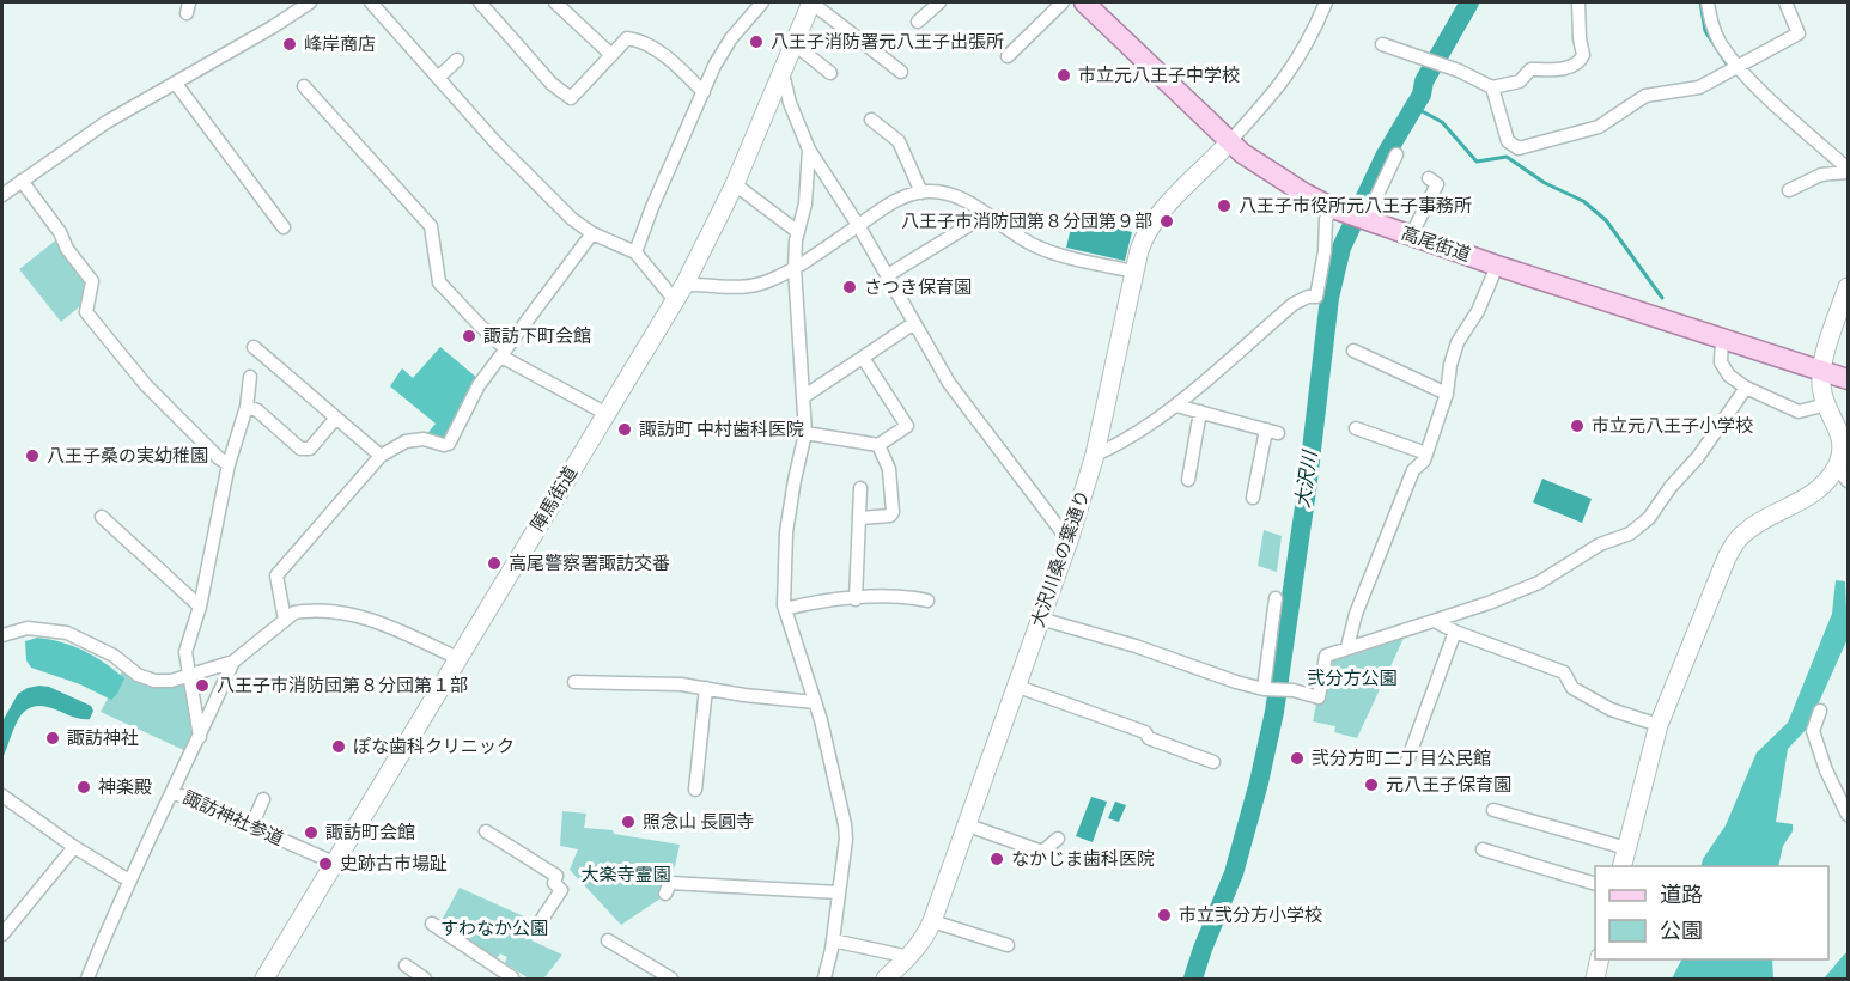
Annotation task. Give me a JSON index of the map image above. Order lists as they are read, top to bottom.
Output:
{
  "streets": {
    "main road": ["高尾街道"],
    "street": ["陣馬街道", "大沢川桑の葉通り", "諏訪神社参道"]
  },
  "crossings": [
    ["高尾街道", "大沢川桑の葉通り"],
    ["陣馬街道", "諏訪神社参道"]
  ],
  "water": ["大沢川"],
  "parks": ["弐分方公園", "大楽寺霊園", "すわなか公園"],
  "places": [
    "八王子消防署元八王子出張所",
    "峰岸商店",
    "市立元八王子中学校",
    "八王子市役所元八王子事務所",
    "八王子市消防団第８分団第９部",
    "さつき保育園",
    "諏訪下町会館",
    "市立元八王子小学校",
    "諏訪町 中村歯科医院",
    "八王子桑の実幼稚園",
    "高尾警察署諏訪交番",
    "八王子市消防団第８分団第１部",
    "諏訪神社",
    "ぽな歯科クリニック",
    "弐分方町二丁目公民館",
    "元八王子保育園",
    "神楽殿",
    "照念山 長圓寺",
    "諏訪町会館",
    "なかじま歯科医院",
    "史跡古市場趾",
    "市立弐分方小学校"
  ],
  "legend": ["道路", "公園"]
}
